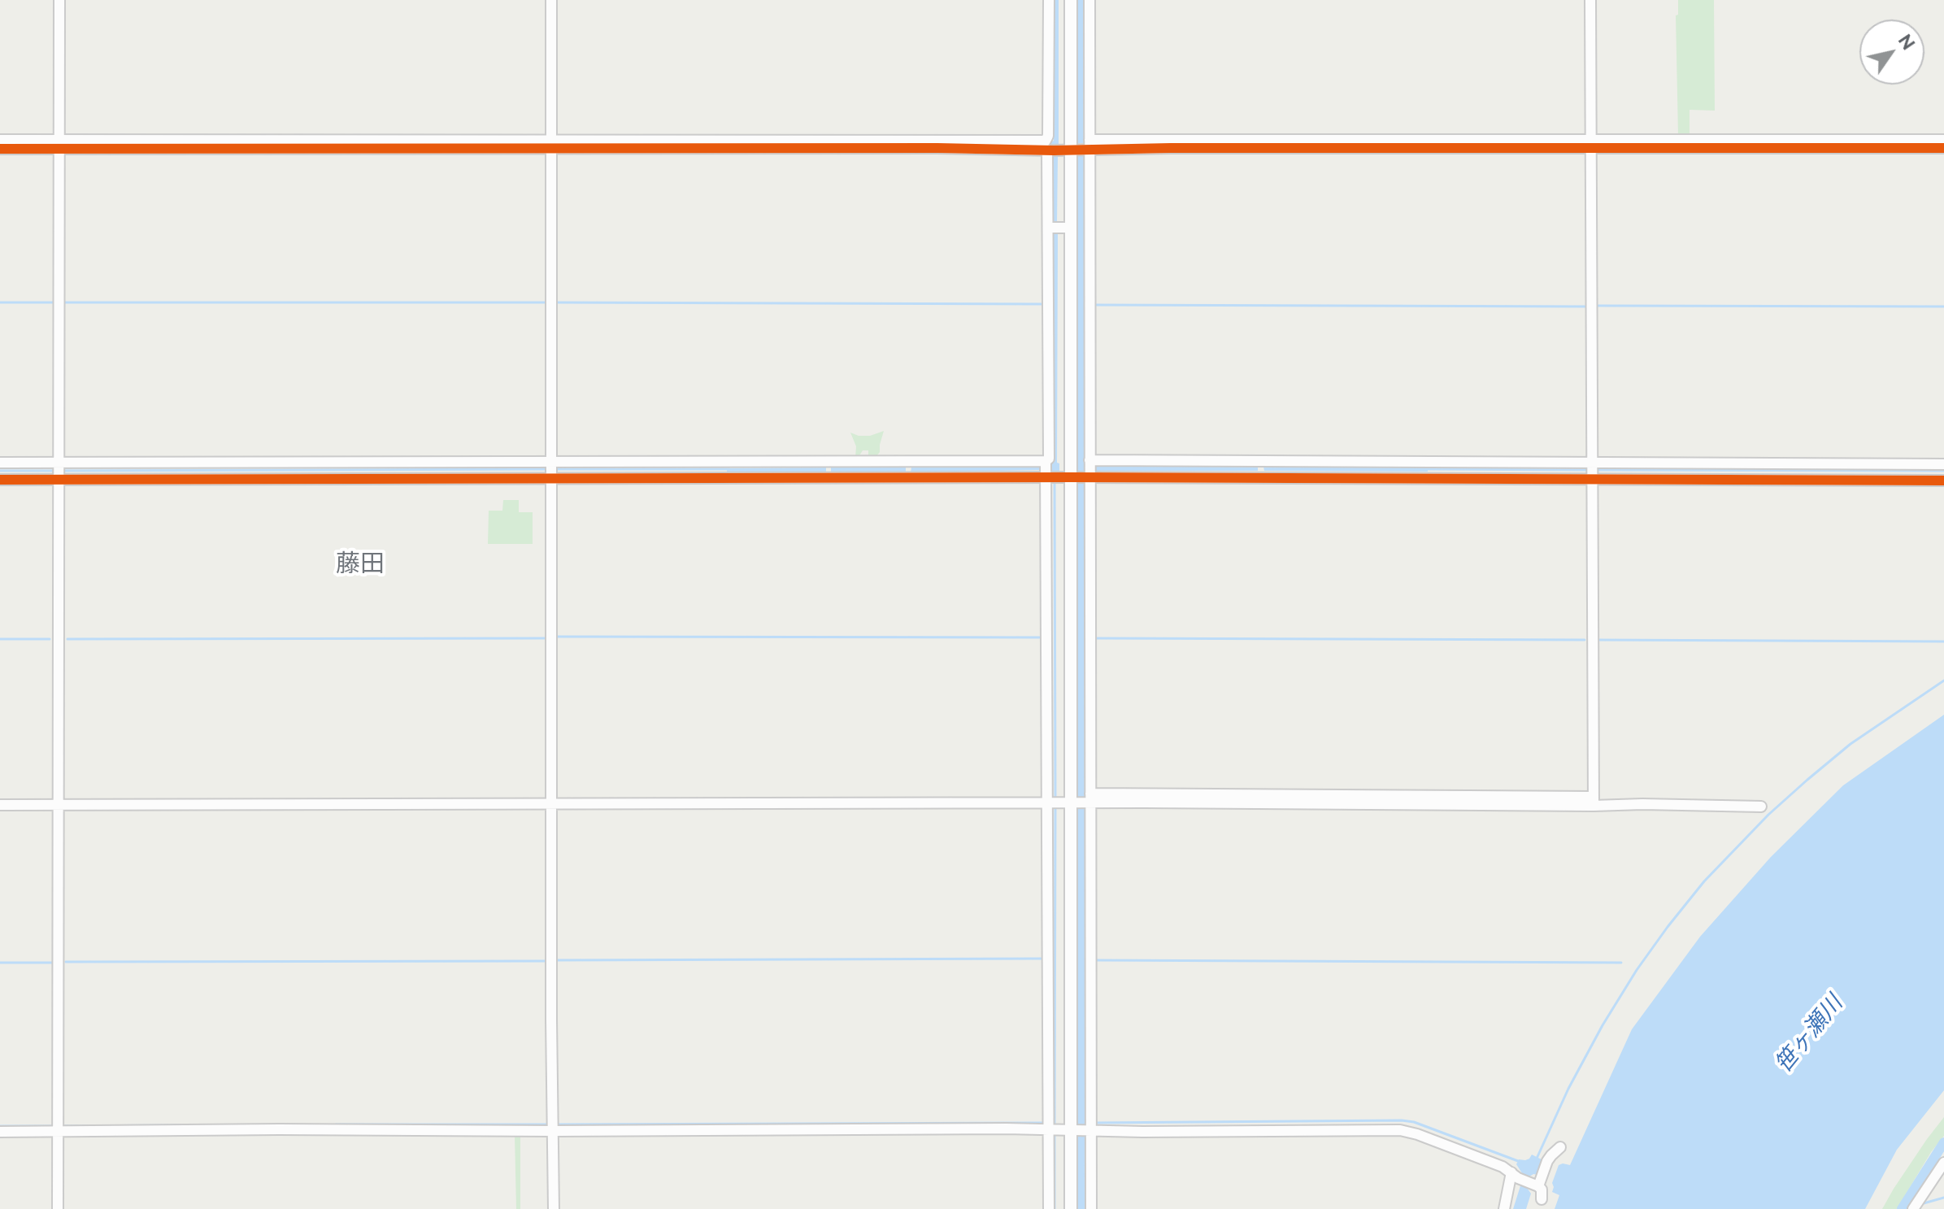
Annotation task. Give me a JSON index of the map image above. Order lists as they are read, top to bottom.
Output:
{
  "districts": ["藤田"],
  "water": ["笹ヶ瀬川"],
  "north": "top right"
}
